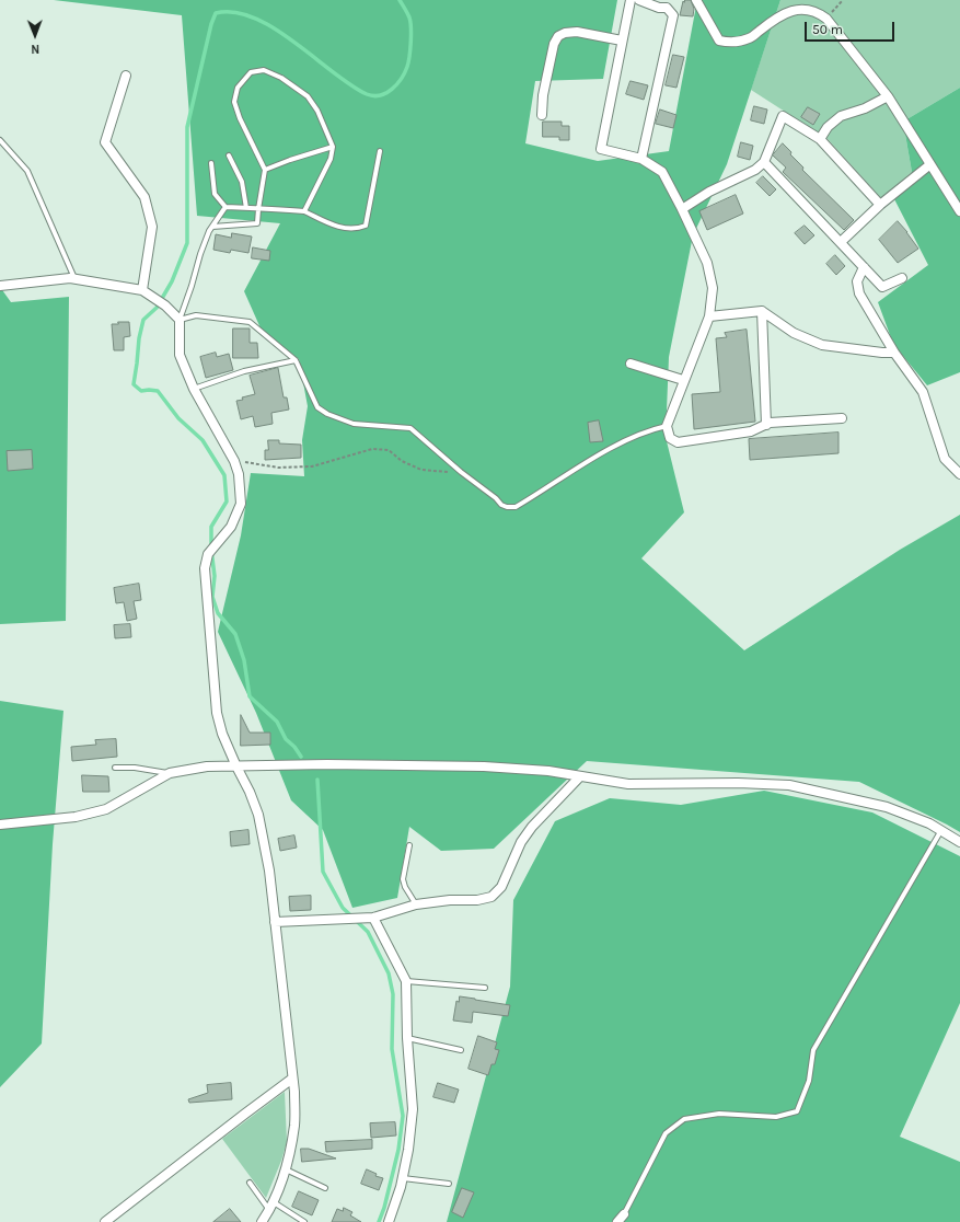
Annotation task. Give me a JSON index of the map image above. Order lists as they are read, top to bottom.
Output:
{
  "scale_bar": "50 m",
  "north": "bottom"
}
